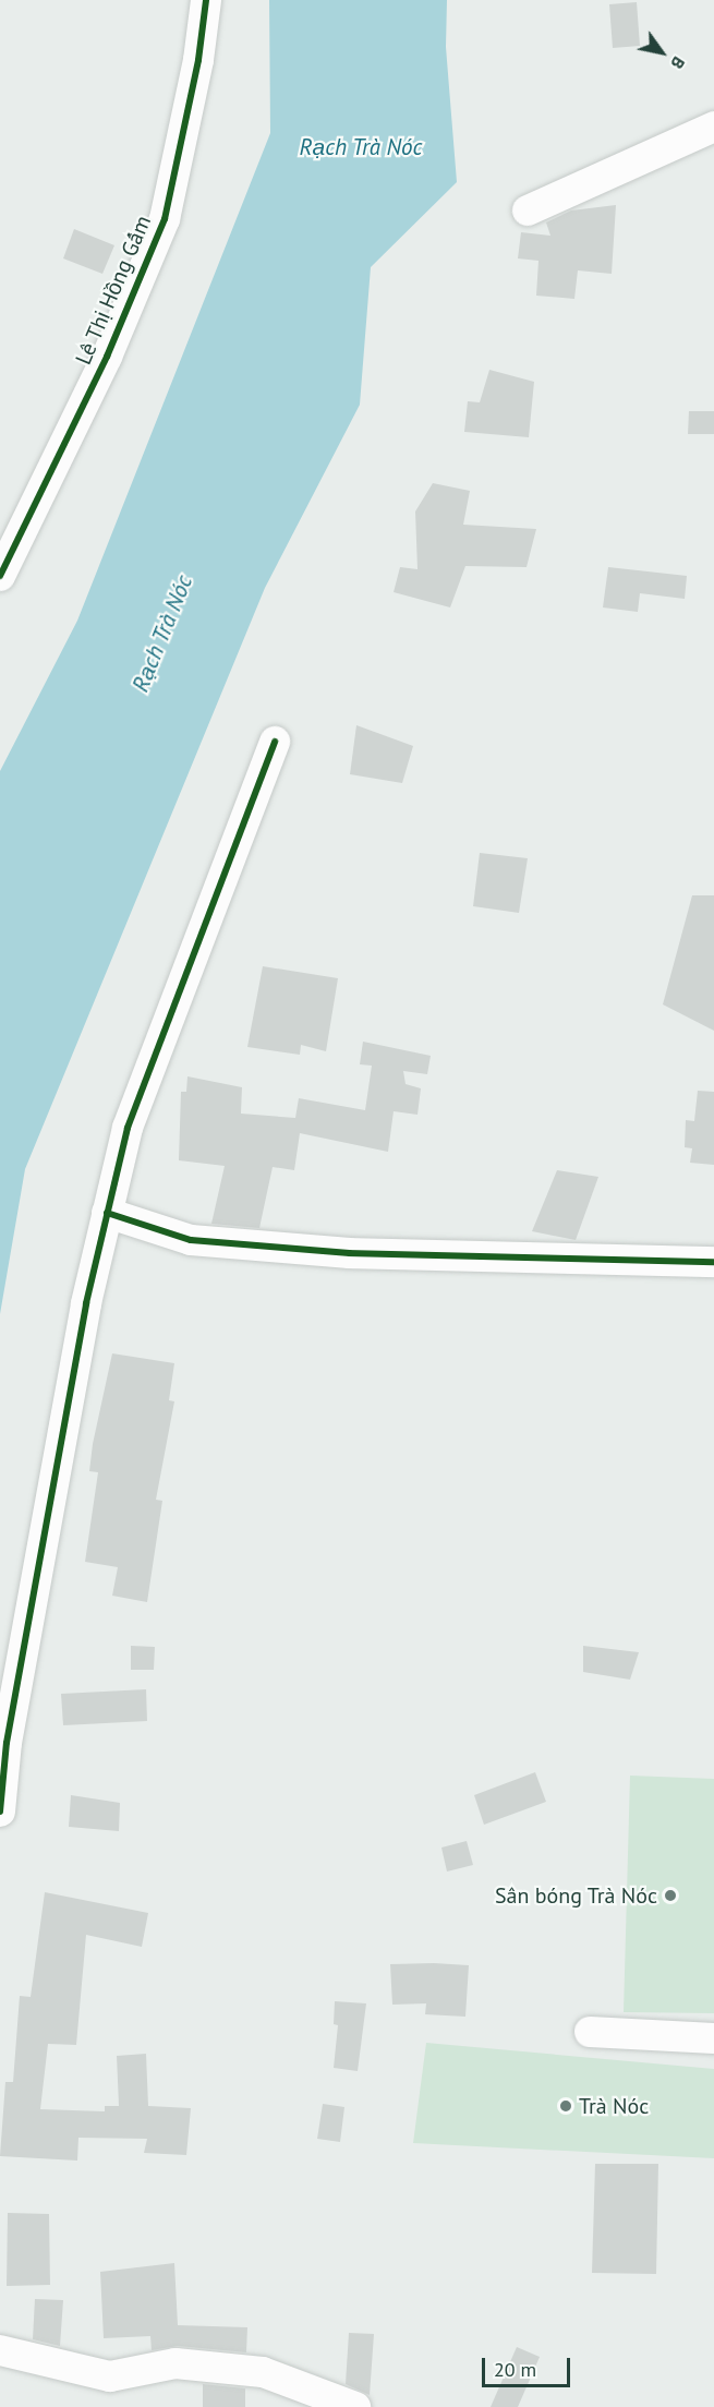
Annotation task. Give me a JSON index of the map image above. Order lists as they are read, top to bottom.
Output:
{
  "streets": {
    "street": ["Lê Thị Hồng Gấm"]
  },
  "water": ["Rạch Trà Nóc"],
  "places": ["Sân bóng Trà Nóc", "Trà Nóc"],
  "scale_bar": "20 m",
  "north": "bottom right"
}
